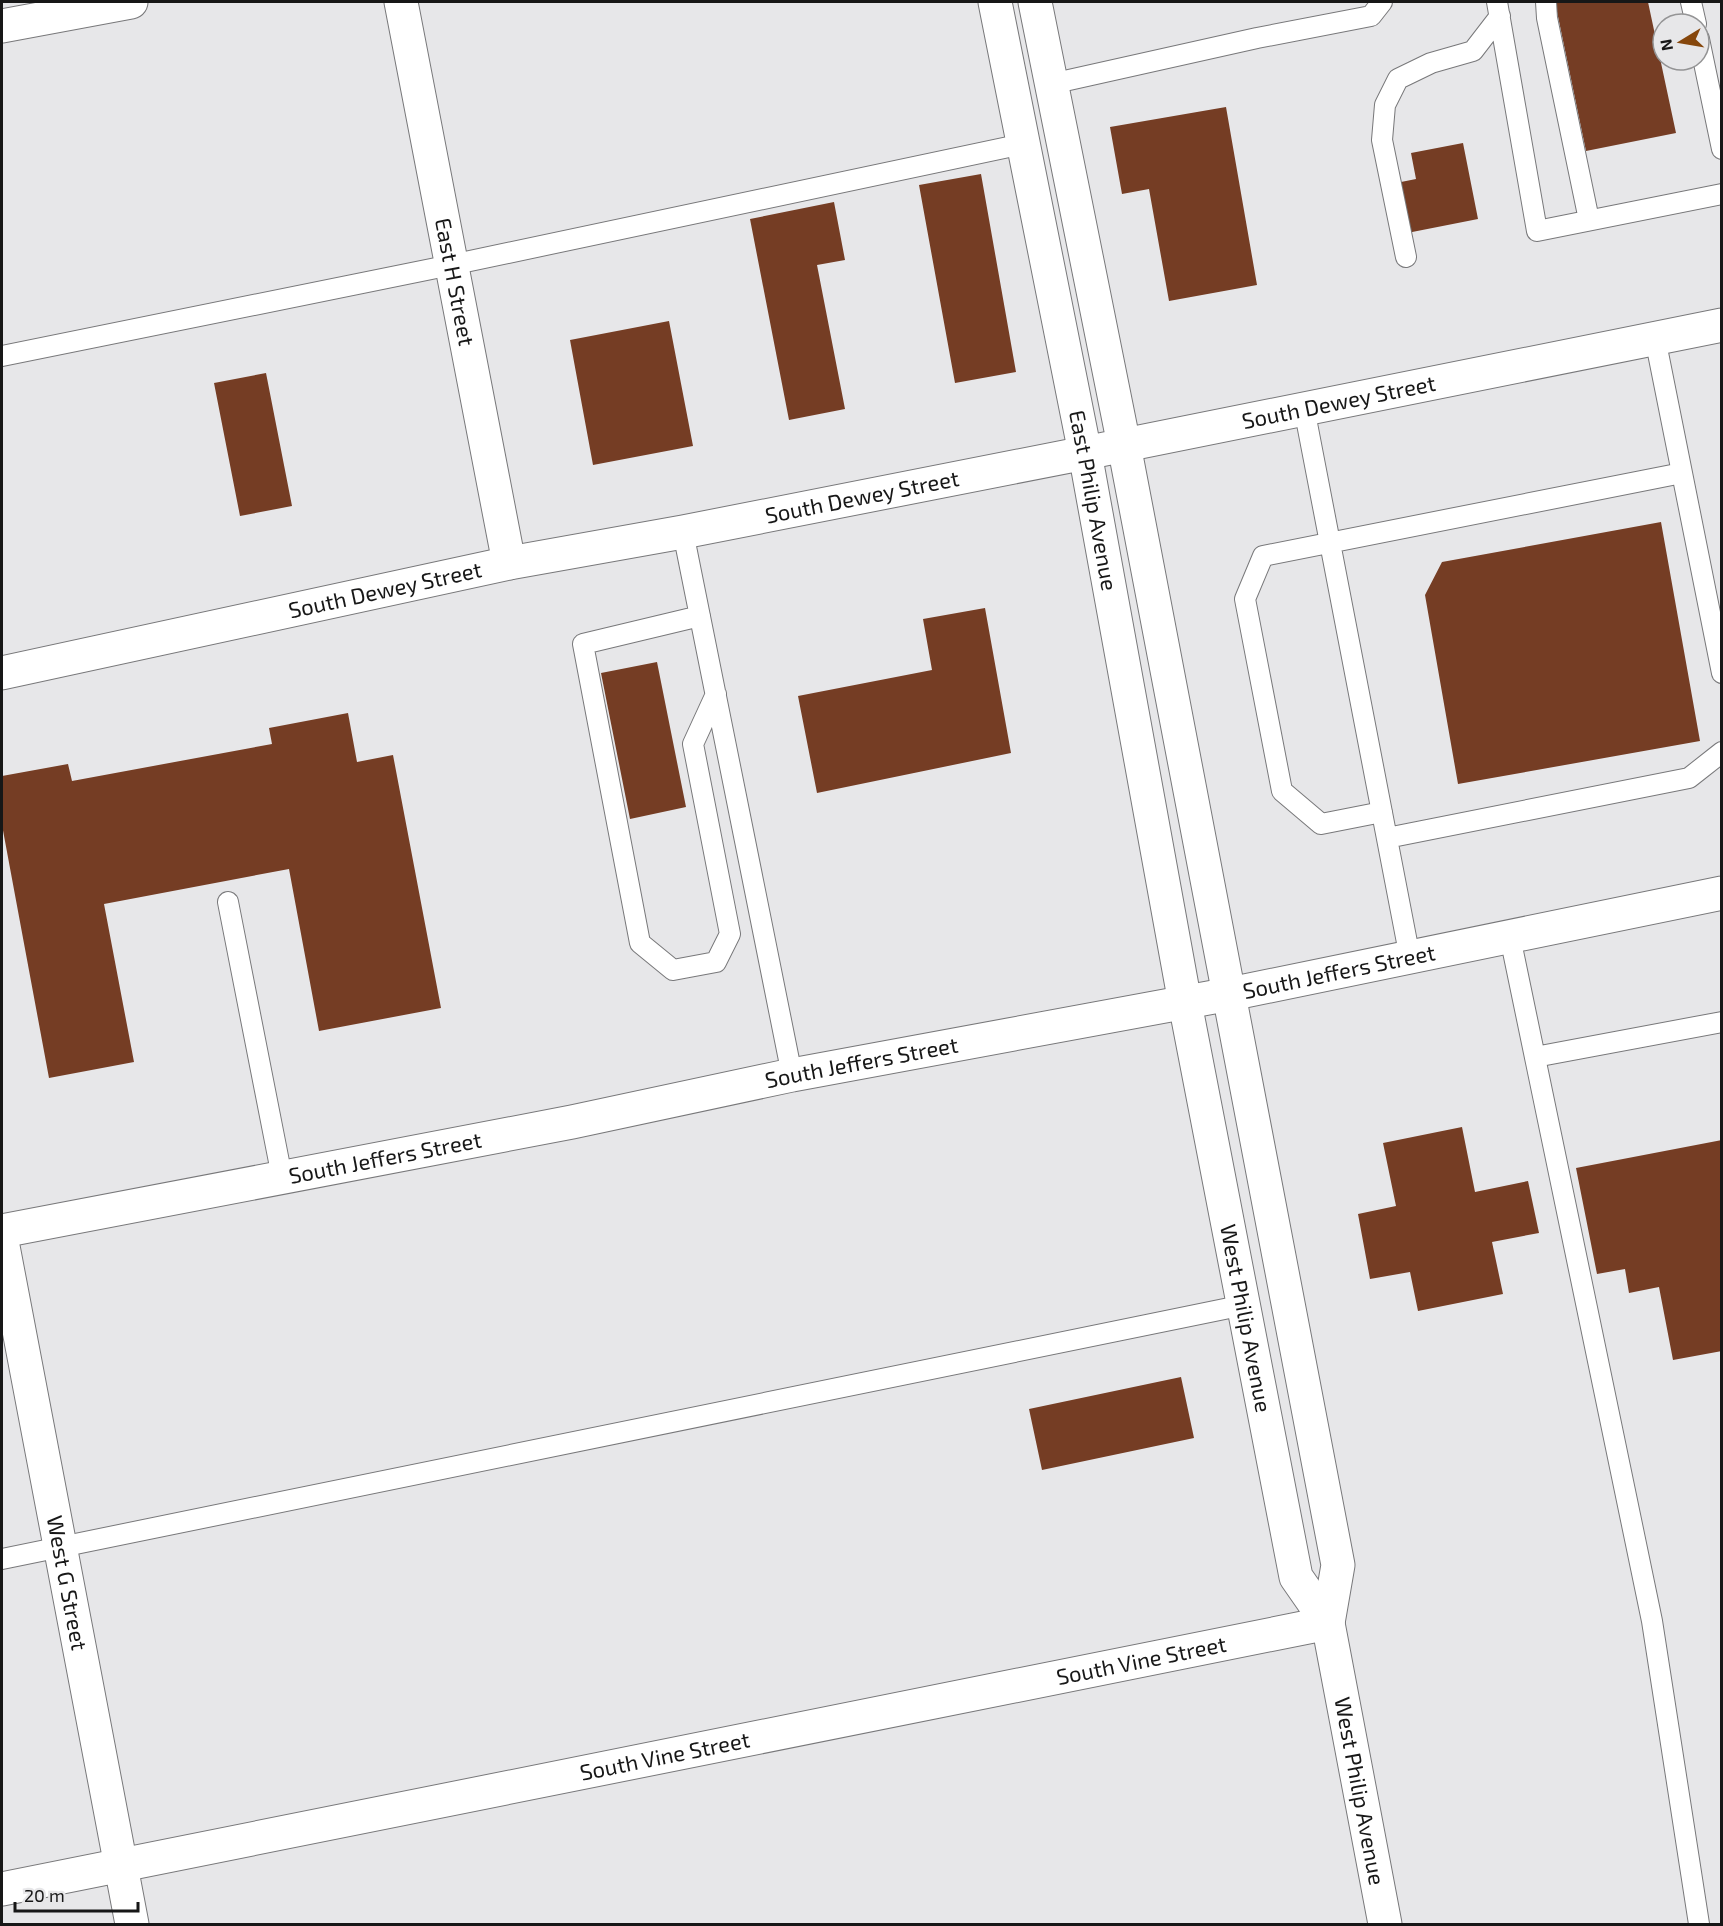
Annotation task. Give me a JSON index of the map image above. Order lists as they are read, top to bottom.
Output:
{
  "streets": {
    "main road": [
      "East H Street",
      "South Dewey Street",
      "East Philip Avenue",
      "South Jeffers Street",
      "West Philip Avenue",
      "West G Street",
      "South Vine Street"
    ]
  },
  "crossings": [
    ["East H Street", "South Dewey Street"],
    ["South Dewey Street", "East Philip Avenue"],
    ["East Philip Avenue", "South Jeffers Street"],
    ["East Philip Avenue", "West Philip Avenue"],
    ["South Jeffers Street", "West Philip Avenue"],
    ["West Philip Avenue", "South Vine Street"],
    ["West G Street", "South Vine Street"]
  ],
  "scale_bar": "20 m",
  "north": "left"
}
